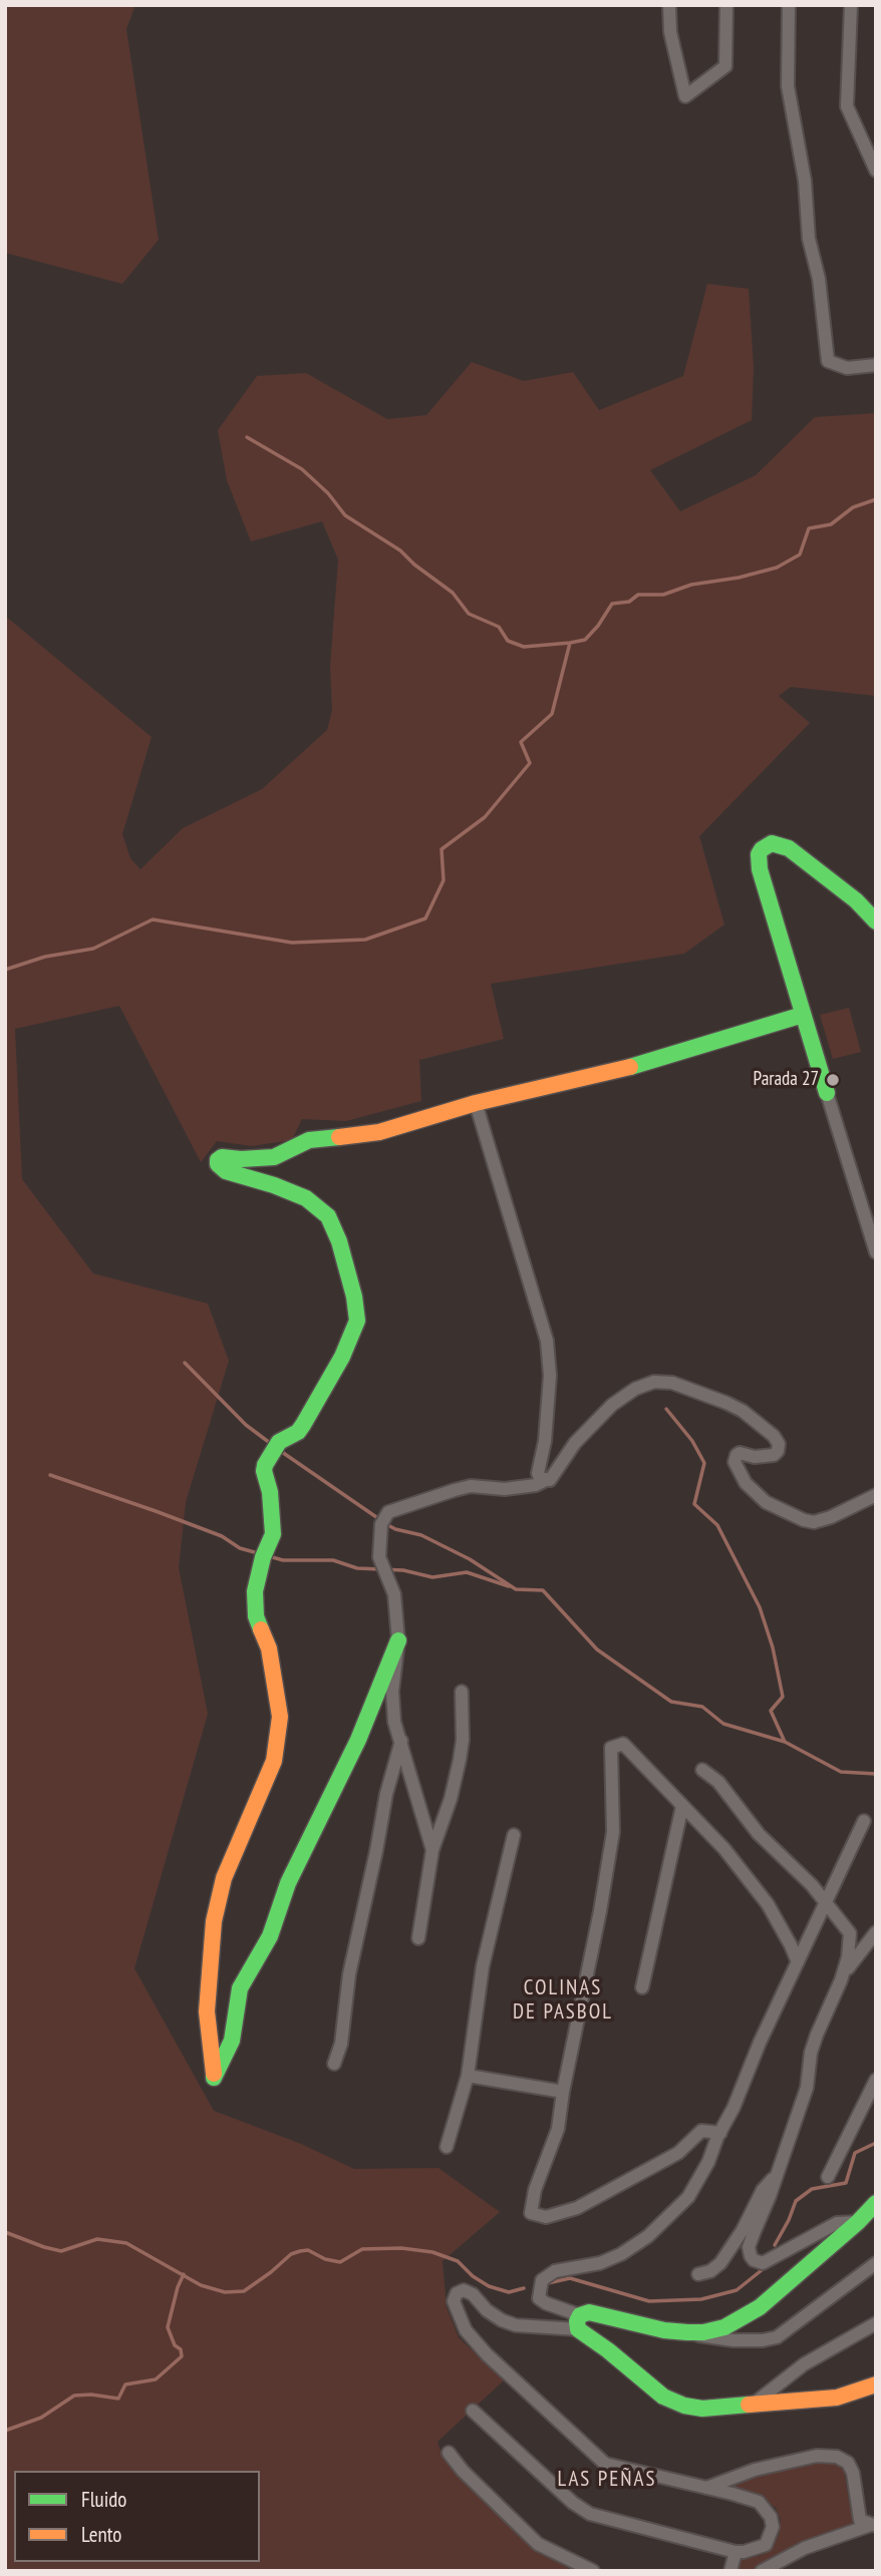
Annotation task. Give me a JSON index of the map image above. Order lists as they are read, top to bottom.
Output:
{
  "districts": ["COLINAS DE PASBOL", "LAS PEÑAS"],
  "places": ["Parada 27"],
  "legend": ["Fluido", "Lento"]
}
